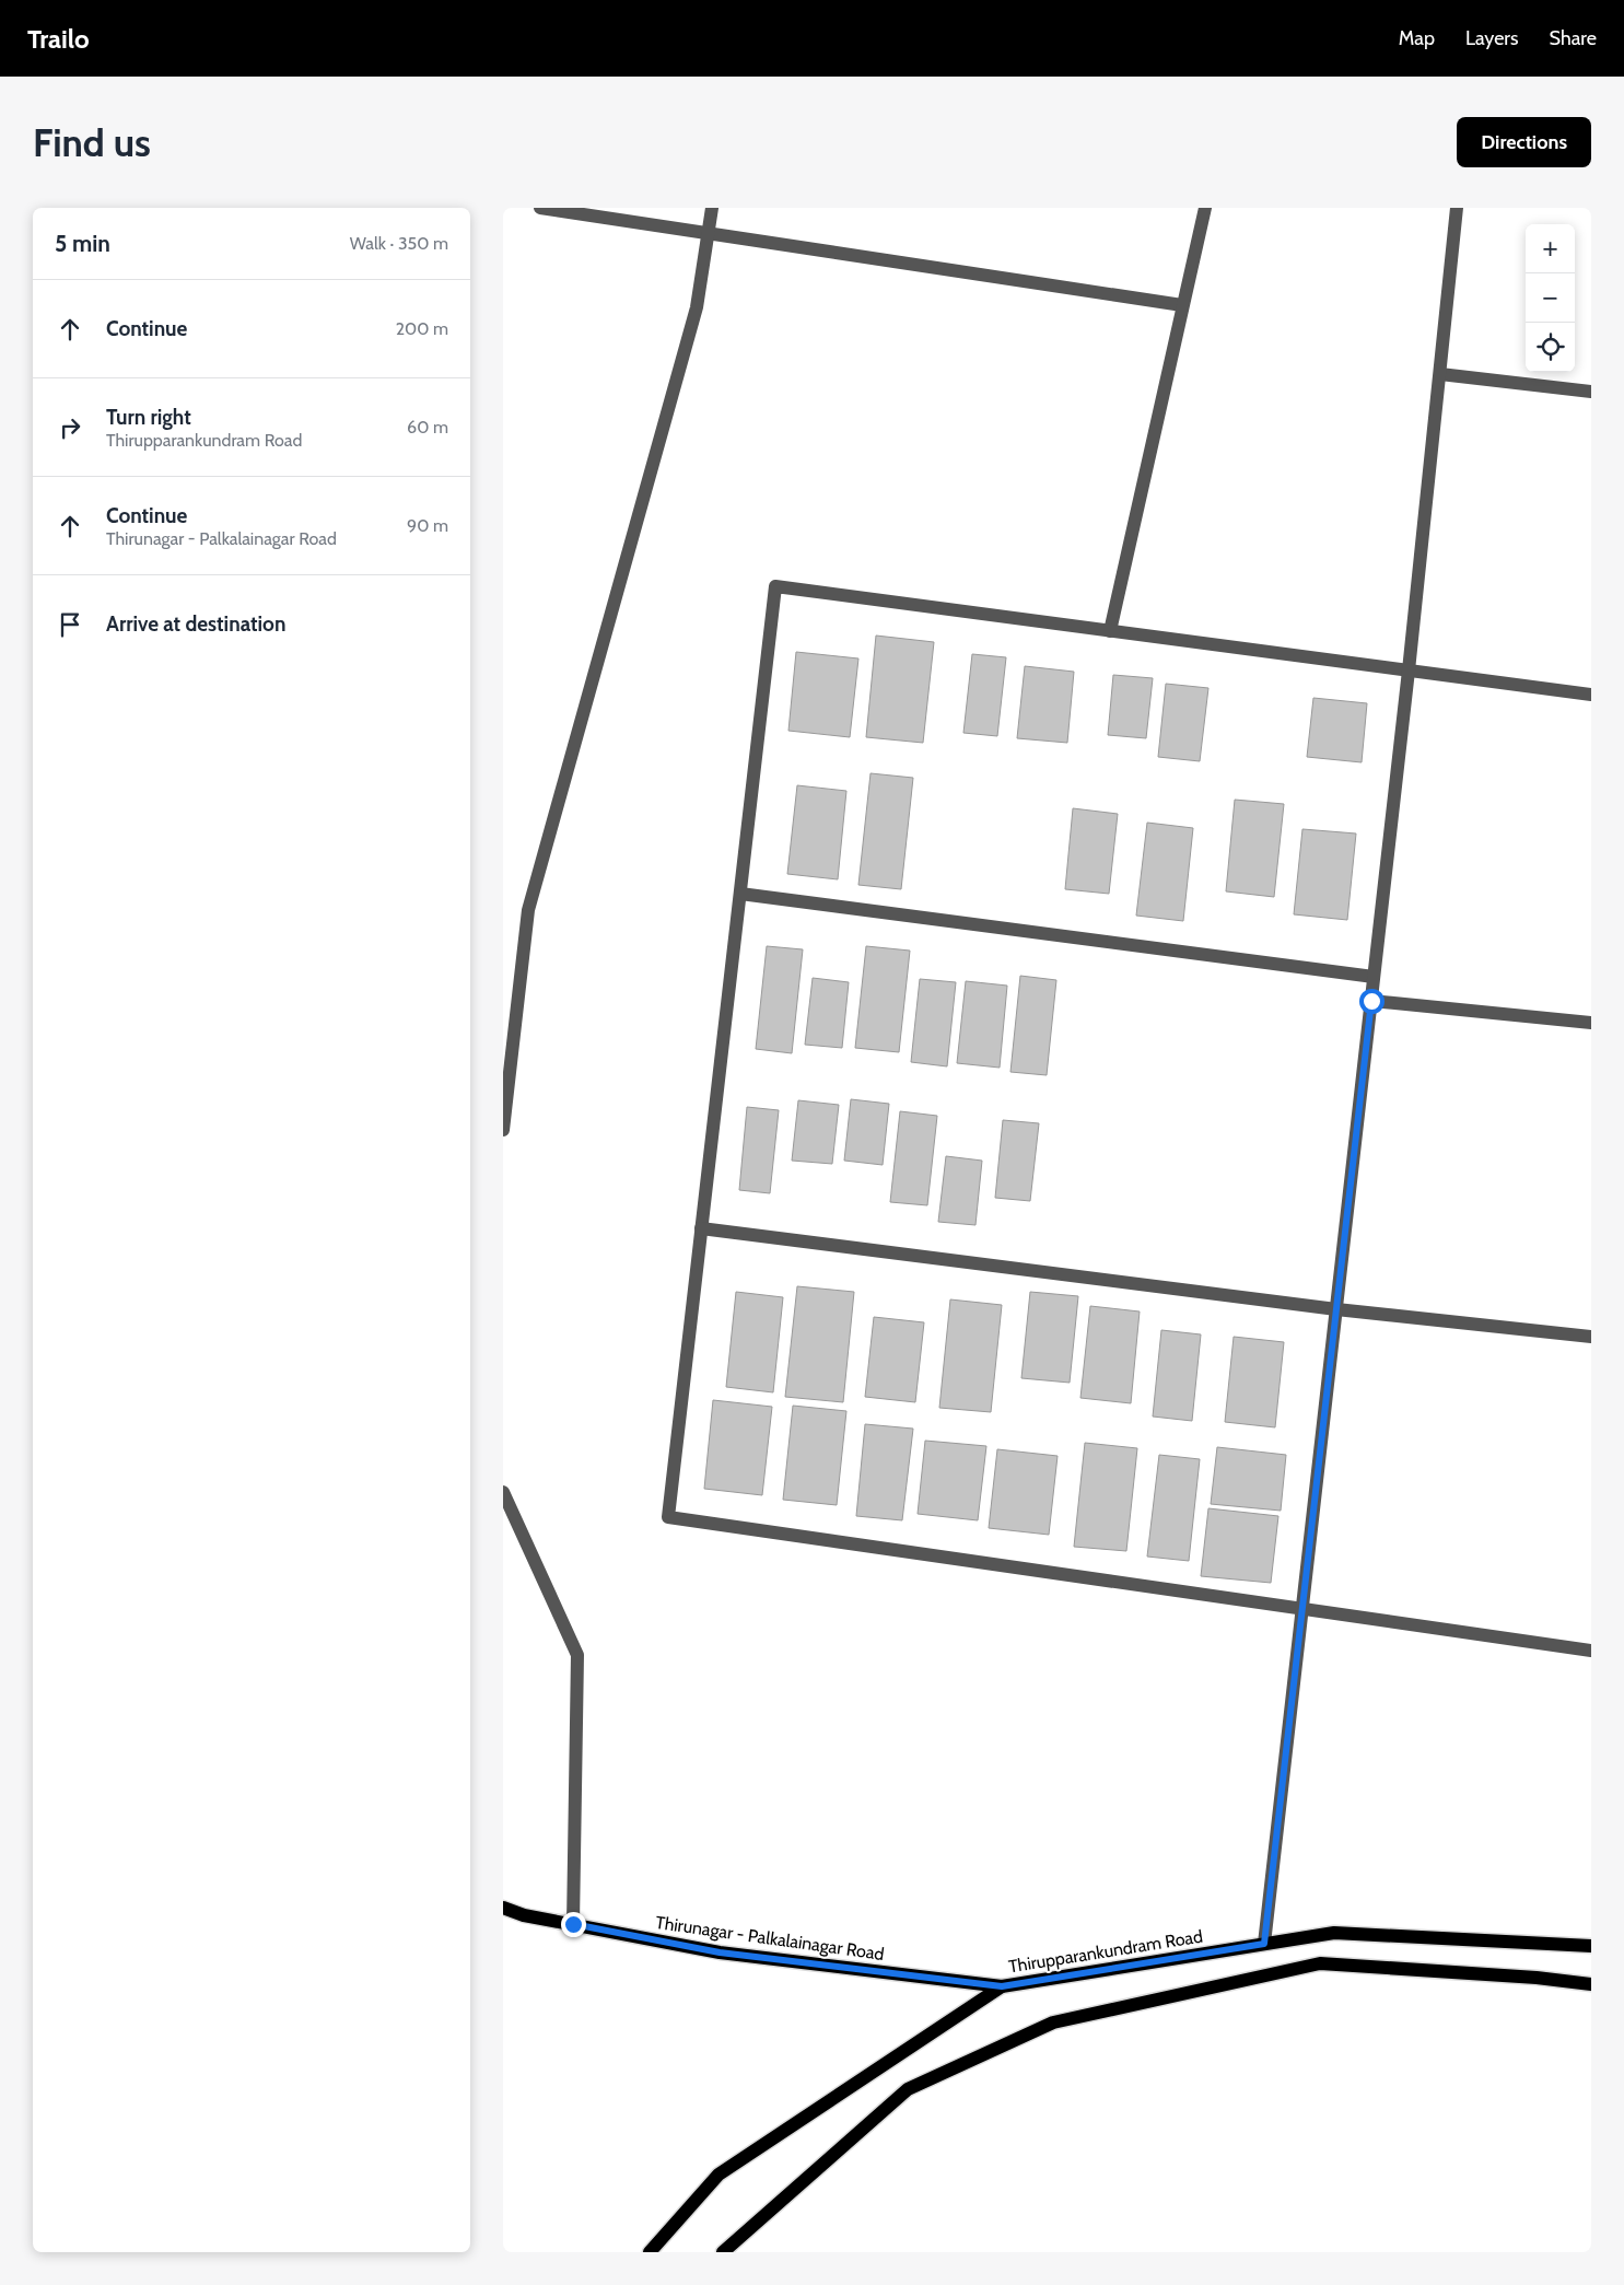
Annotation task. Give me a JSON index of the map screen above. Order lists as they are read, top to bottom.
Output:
{
  "streets": {
    "main road": ["Thirunagar - Palkalainagar Road", "Thirupparankundram Road"]
  },
  "crossings": [
    ["Thirunagar - Palkalainagar Road", "Thirupparankundram Road"]
  ],
  "page": {
    "header": "Trailo",
    "nav": ["Map", "Layers", "Share"],
    "buttons": "Directions",
    "title": "Find us",
    "heading": ["5 min", "Walk · 350 m"],
    "map_buttons": ["+", "−"],
    "list": [
      ["Continue", "200 m"],
      ["Turn right", "Thirupparankundram Road", "60 m"],
      ["Continue", "Thirunagar - Palkalainagar Road", "90 m"],
      "Arrive at destination"
    ]
  }
}
